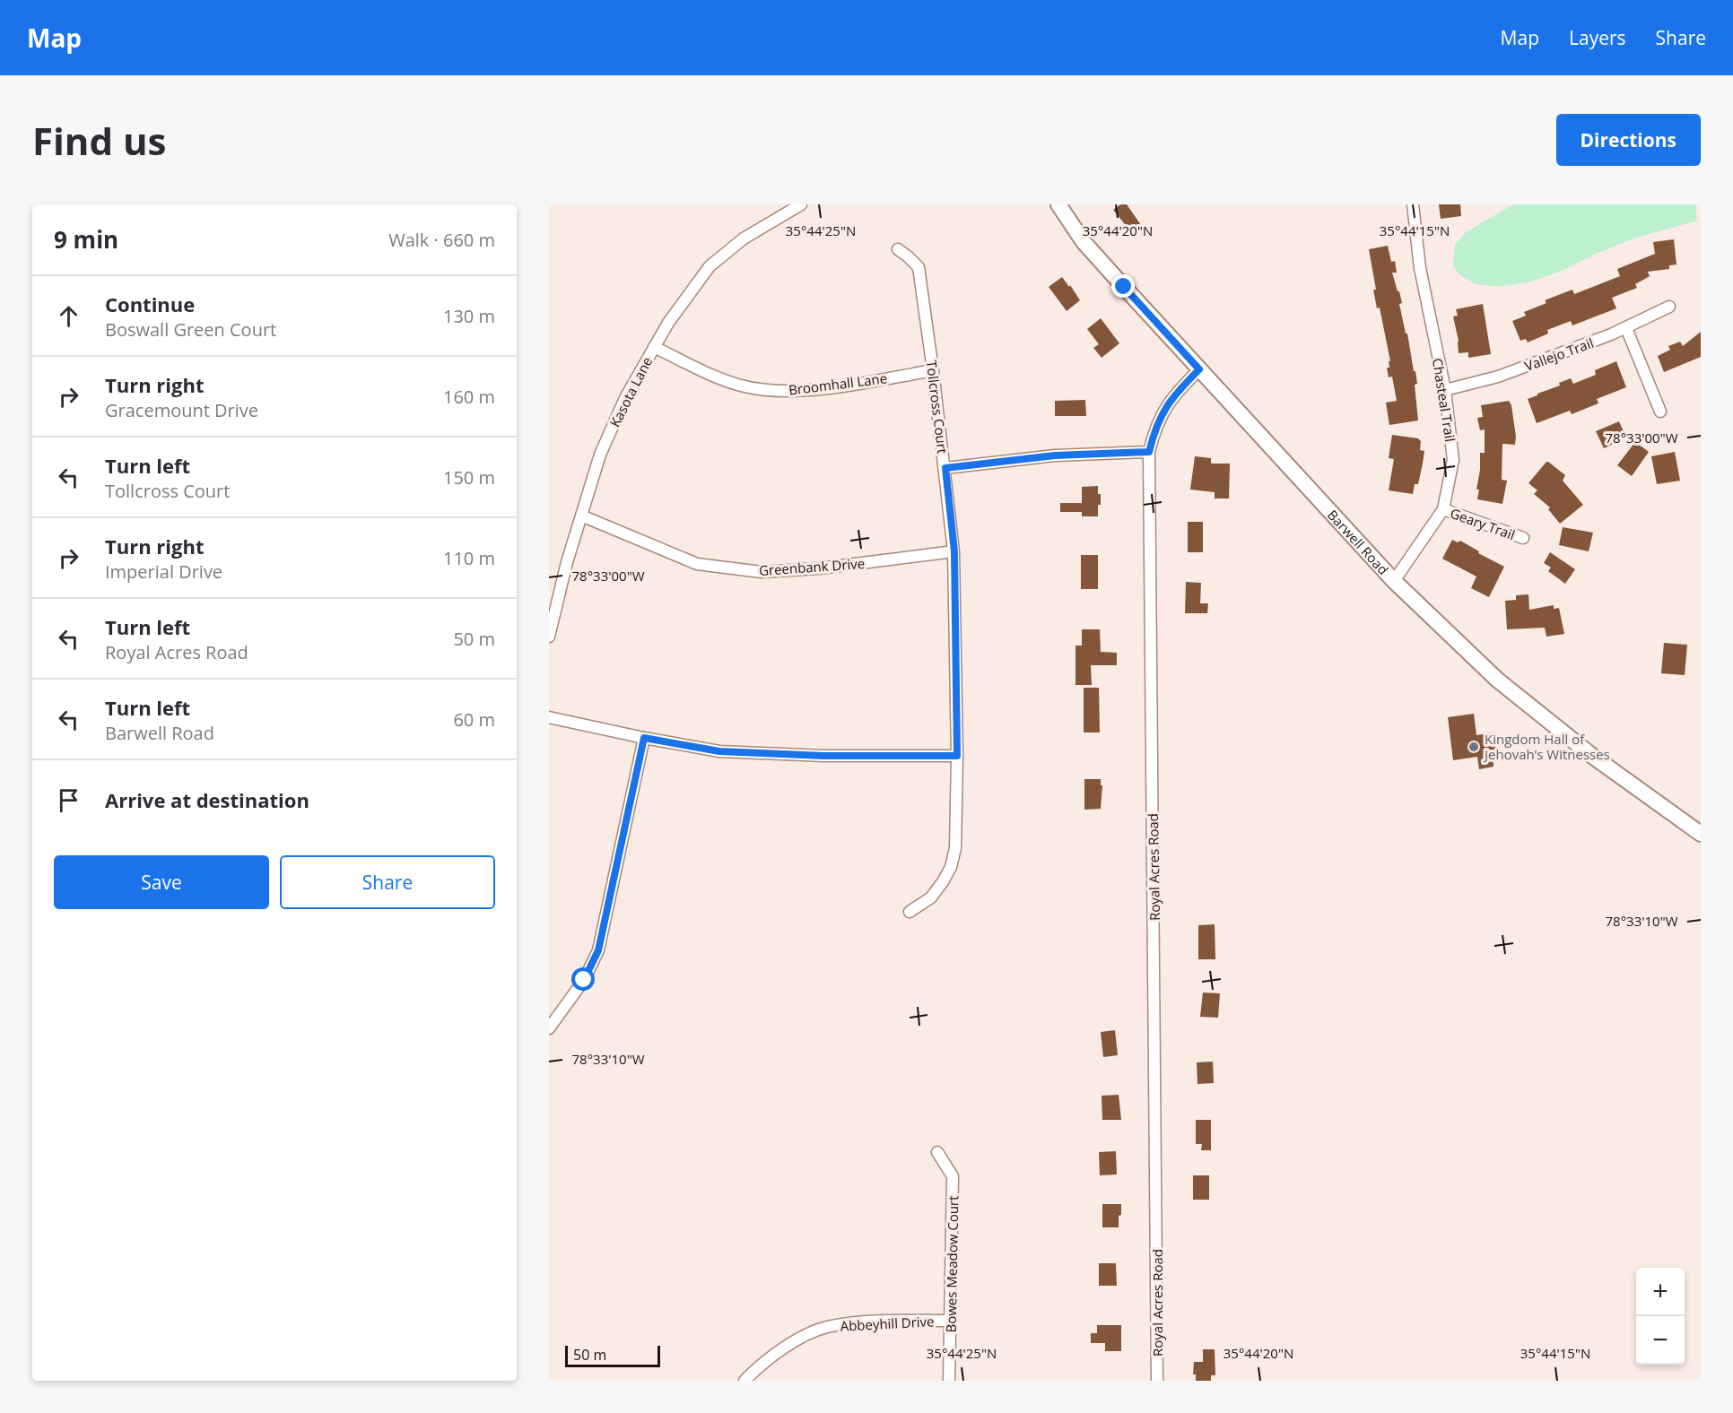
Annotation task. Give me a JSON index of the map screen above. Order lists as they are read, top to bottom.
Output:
{
  "streets": {
    "street": [
      "Vallejo Trail",
      "Broomhall Lane",
      "Kasota Lane",
      "Chasteal Trail",
      "Tollcross Court",
      "Geary Trail",
      "Barwell Road",
      "Greenbank Drive",
      "Royal Acres Road",
      "Bowes Meadow Court",
      "Abbeyhill Drive"
    ]
  },
  "crossings": [
    ["Vallejo Trail", "Chasteal Trail"],
    ["Broomhall Lane", "Kasota Lane"],
    ["Broomhall Lane", "Tollcross Court"],
    ["Kasota Lane", "Greenbank Drive"],
    ["Chasteal Trail", "Geary Trail"],
    ["Chasteal Trail", "Barwell Road"],
    ["Tollcross Court", "Greenbank Drive"],
    ["Barwell Road", "Royal Acres Road"],
    ["Bowes Meadow Court", "Abbeyhill Drive"]
  ],
  "places": ["Kingdom Hall of Jehovah’s Witnesses"],
  "scale_bar": "50 m",
  "page": {
    "header": "Map",
    "nav": ["Map", "Layers", "Share"],
    "buttons": [
      "Directions",
      ["Save", "Share"]
    ],
    "title": "Find us",
    "heading": ["9 min", "Walk · 660 m"],
    "list": [
      ["Continue", "Boswall Green Court", "130 m"],
      ["Turn right", "Gracemount Drive", "160 m"],
      ["Turn left", "Tollcross Court", "150 m"],
      ["Turn right", "Imperial Drive", "110 m"],
      ["Turn left", "Royal Acres Road", "50 m"],
      ["Turn left", "Barwell Road", "60 m"],
      "Arrive at destination"
    ],
    "map_buttons": ["+", "−"],
    "scale": "50 m"
  },
  "coordinates": [
    "35°44'25\"N",
    "35°44'20\"N",
    "35°44'15\"N",
    "78°33'00\"W",
    "78°33'10\"W"
  ]
}
